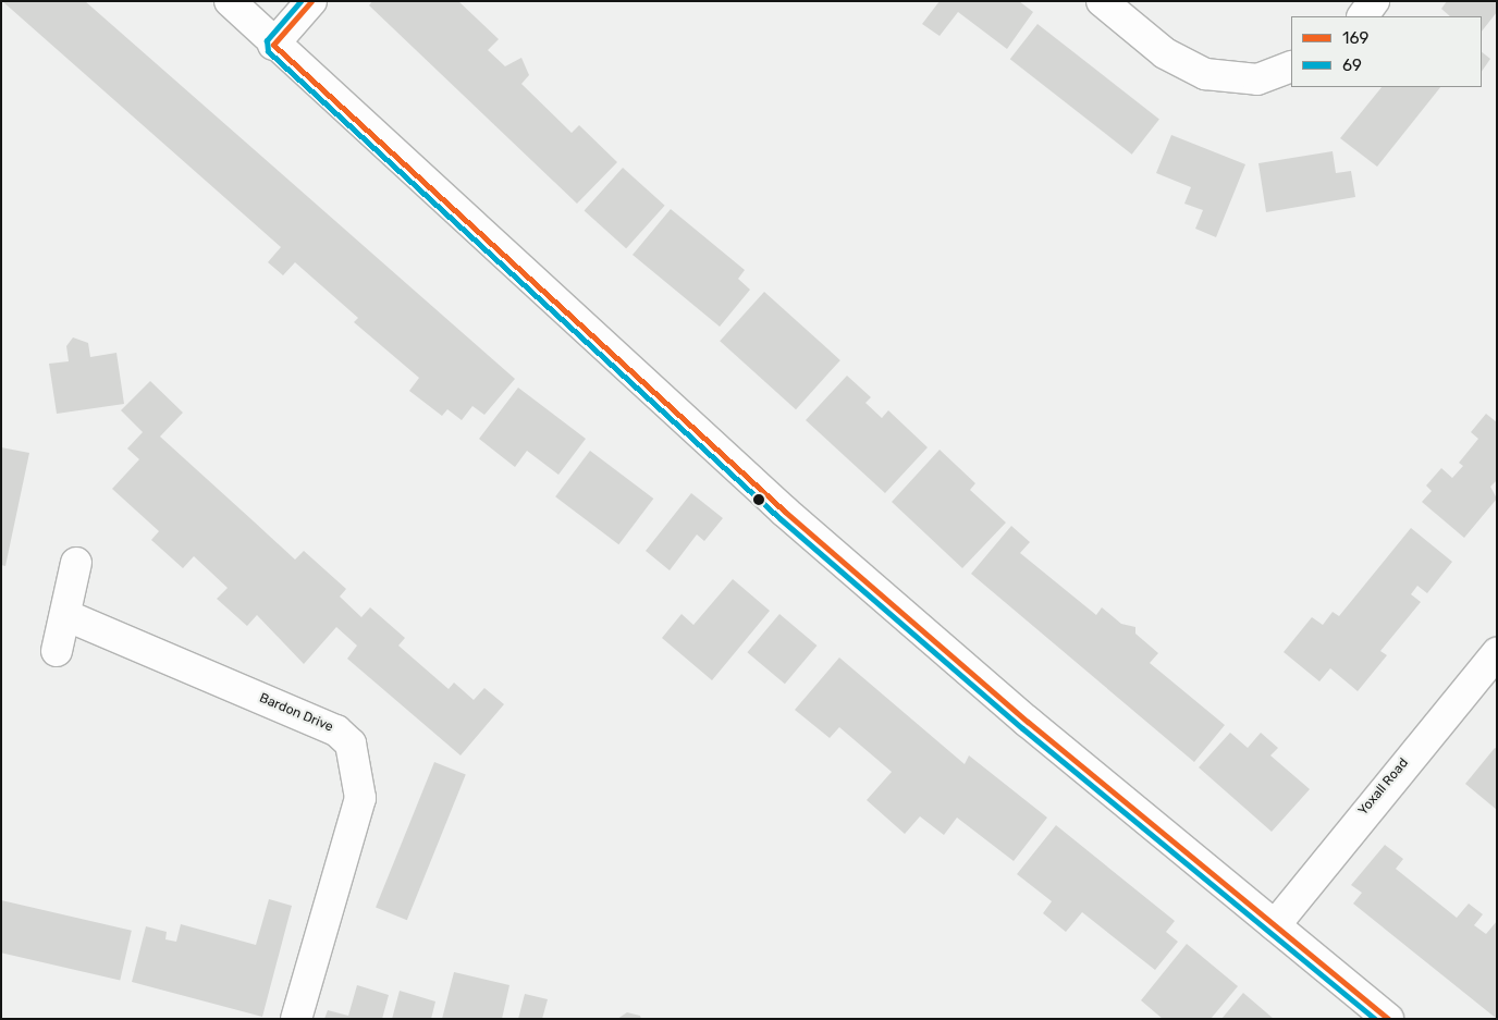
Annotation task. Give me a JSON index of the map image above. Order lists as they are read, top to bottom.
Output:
{
  "streets": {
    "street": ["Bardon Drive", "Yoxall Road"]
  },
  "lines": ["transit line 169", "transit line 69"],
  "legend": ["169", "69"]
}
